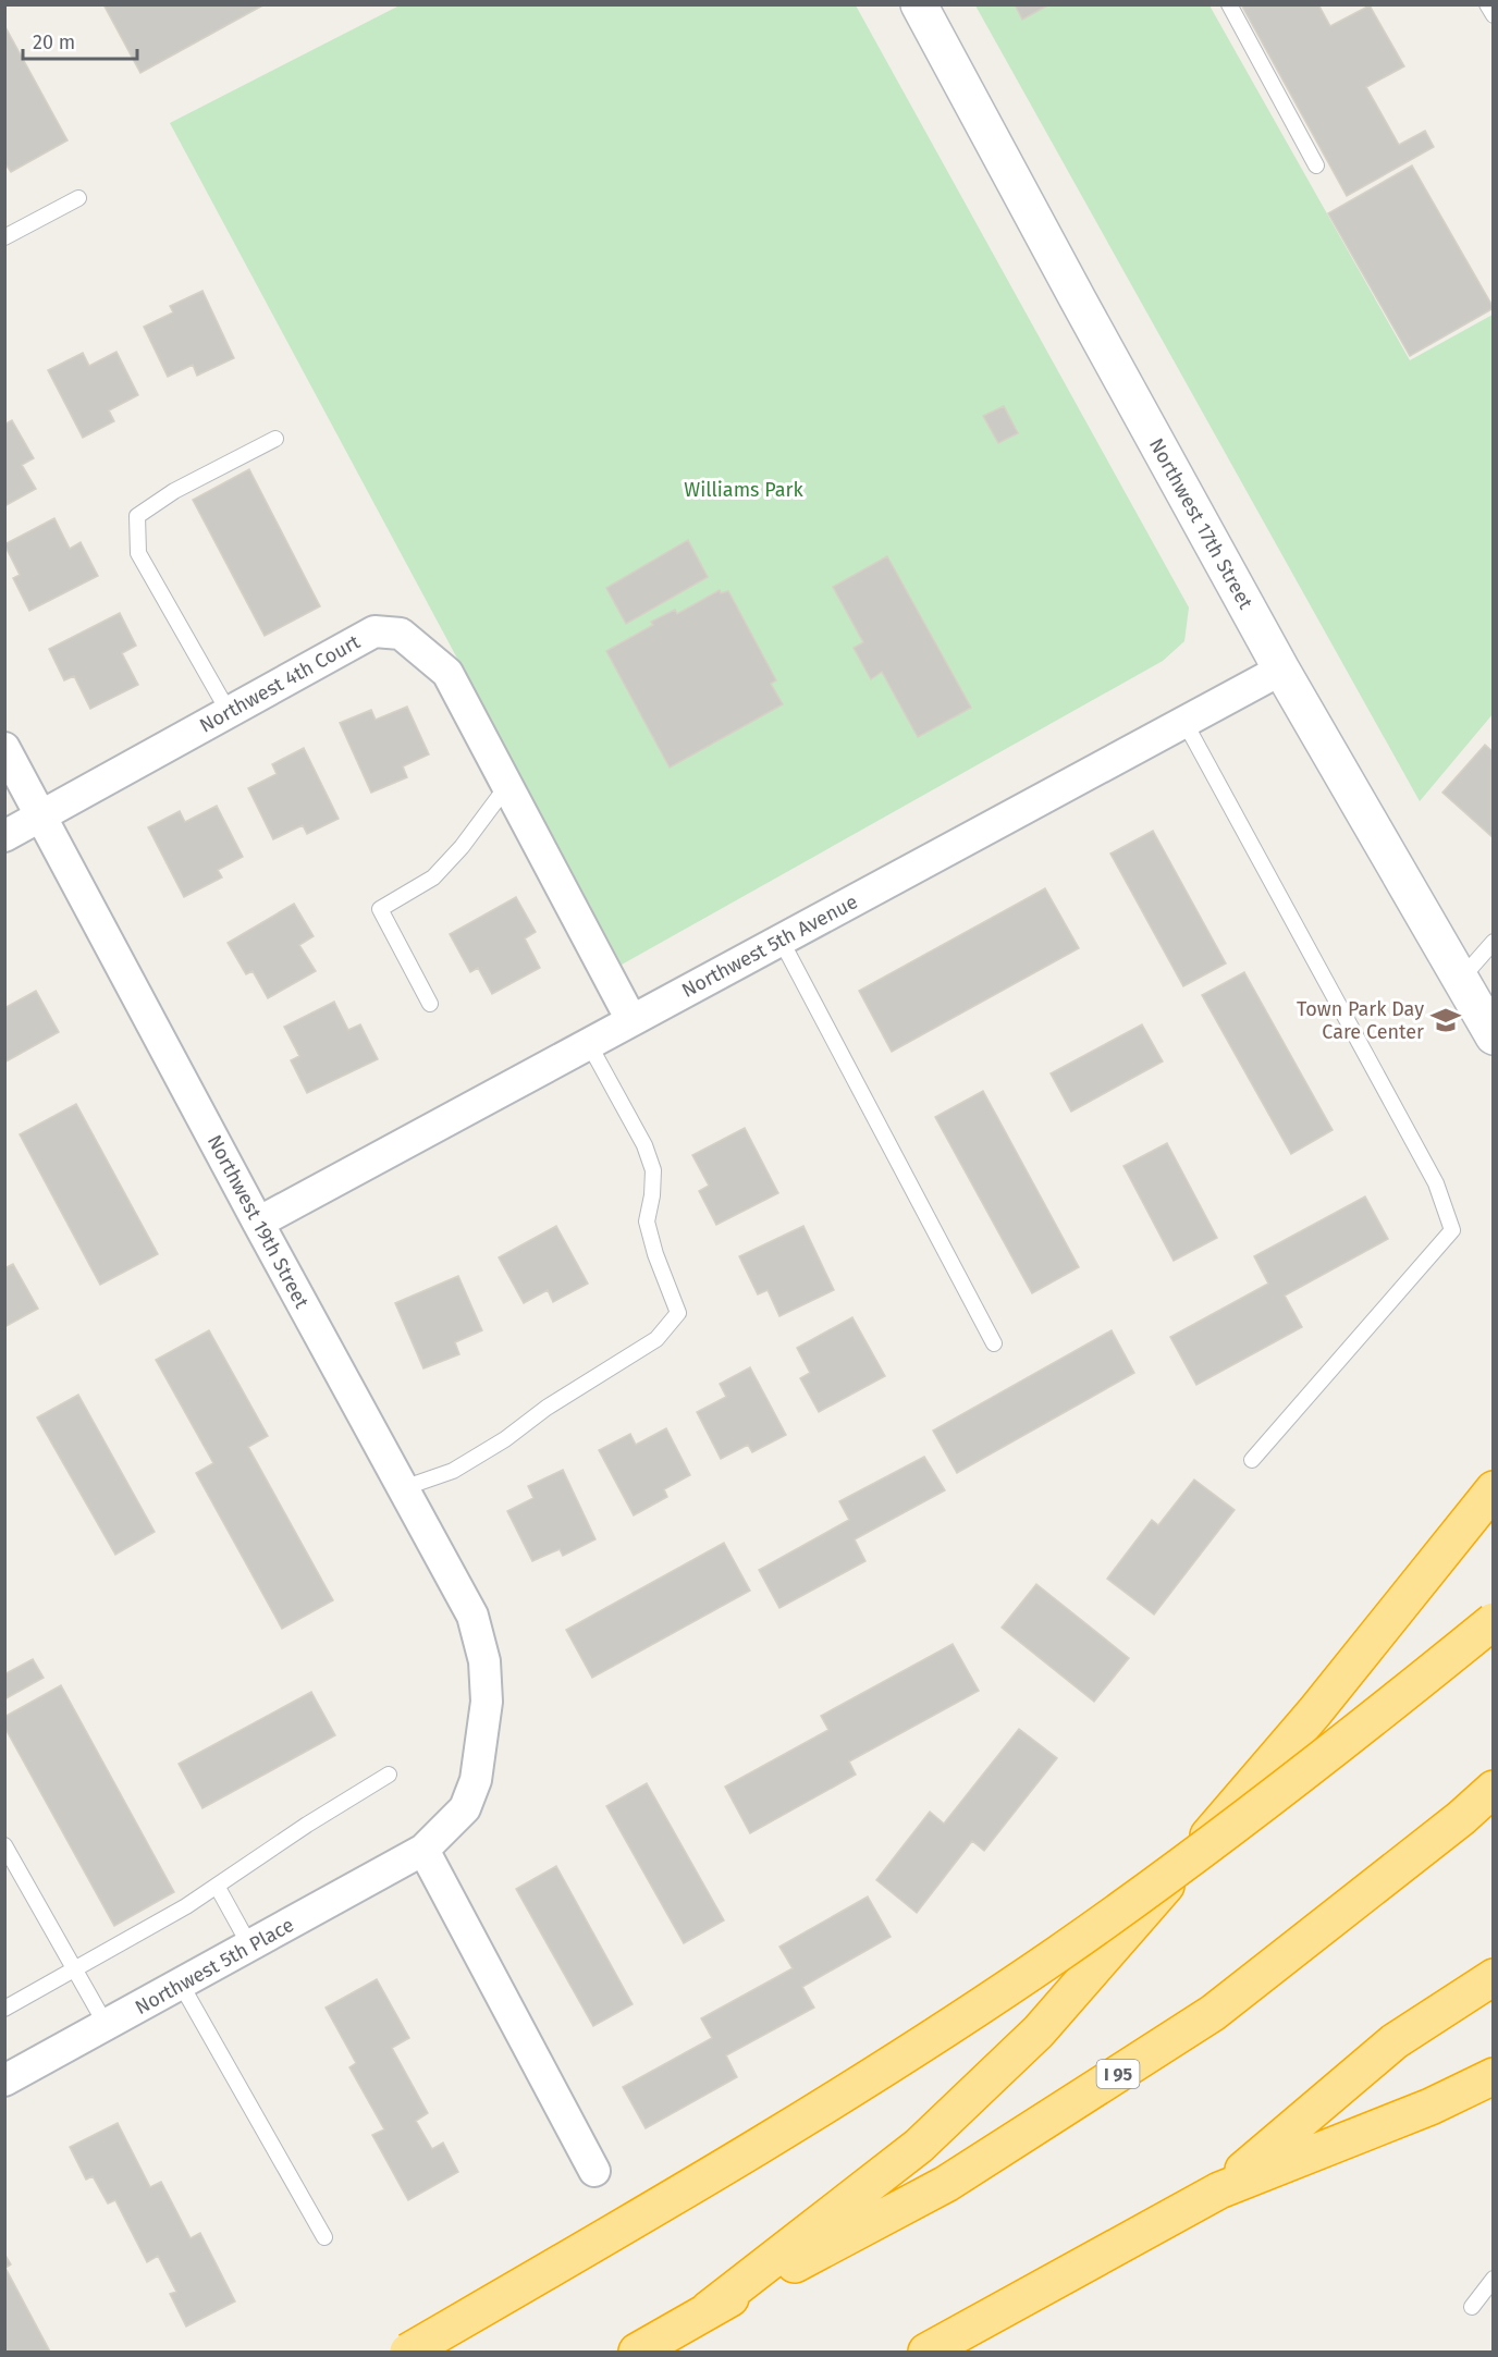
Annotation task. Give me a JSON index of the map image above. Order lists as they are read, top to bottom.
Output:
{
  "streets": {
    "highway": ["I 95"],
    "street": [
      "Northwest 17th Street",
      "Northwest 4th Court",
      "Northwest 5th Avenue",
      "Northwest 19th Street",
      "Northwest 5th Place"
    ]
  },
  "crossings": [
    ["Northwest 17th Street", "Northwest 5th Avenue"],
    ["Northwest 4th Court", "Northwest 5th Avenue"],
    ["Northwest 4th Court", "Northwest 19th Street"],
    ["Northwest 5th Avenue", "Northwest 19th Street"],
    ["Northwest 19th Street", "Northwest 5th Place"]
  ],
  "parks": ["Williams Park"],
  "places": {
    "school or university": ["Town Park Day Care Center"]
  },
  "scale_bar": "20 m"
}
